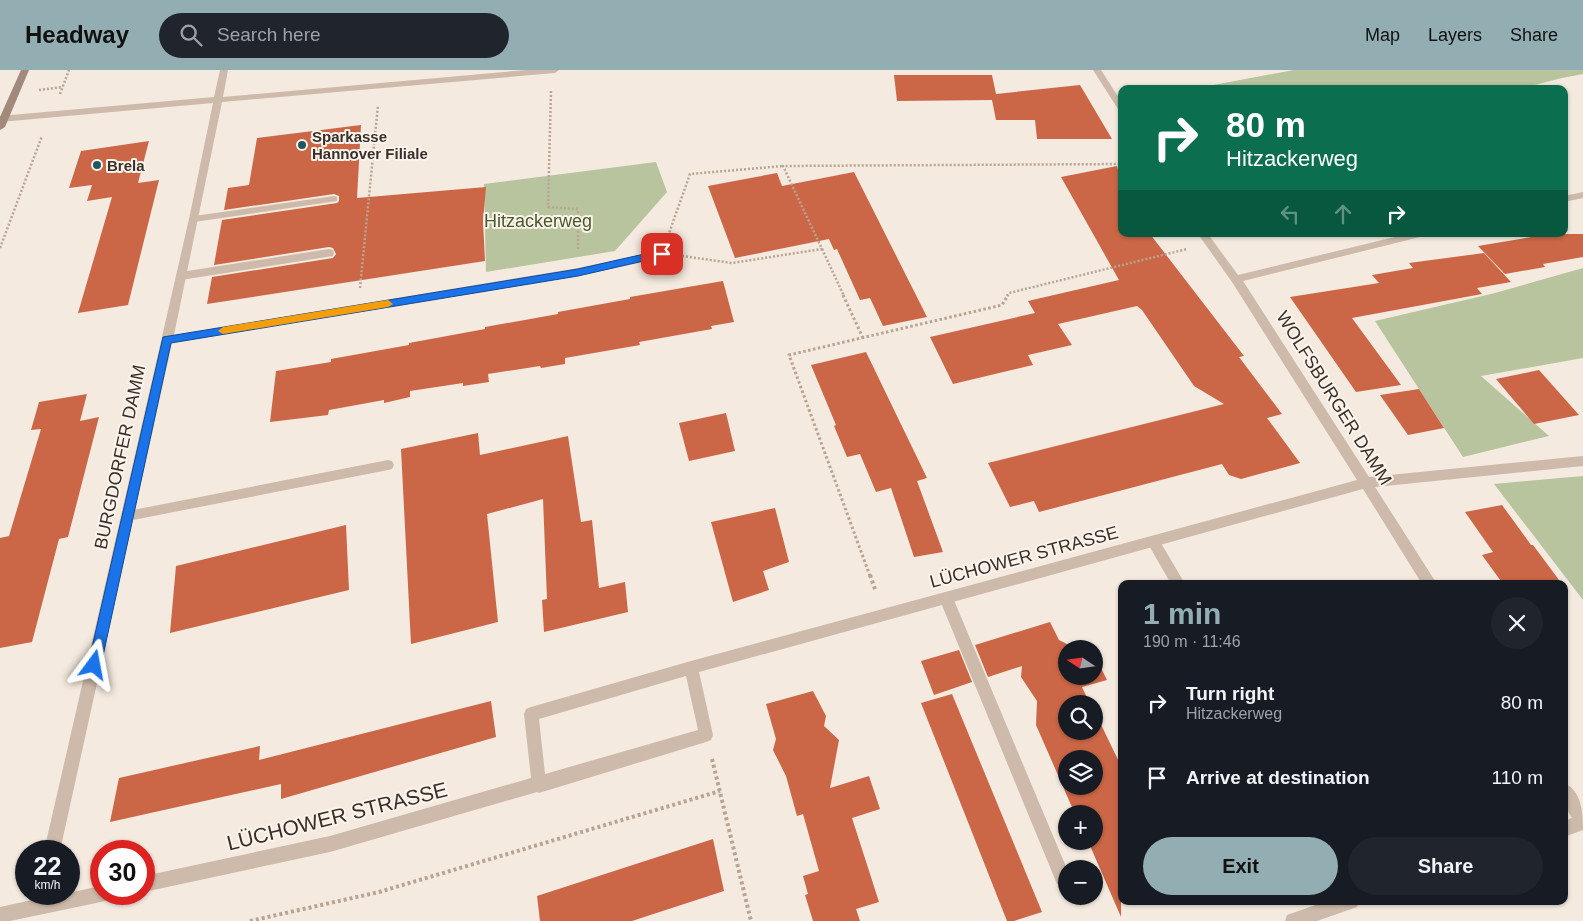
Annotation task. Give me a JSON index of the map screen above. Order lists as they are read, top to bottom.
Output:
{
  "streets": {
    "street": ["WOLFSBURGER DAMM", "BURGDORFER DAMM", "LÜCHOWER STRASSE"]
  },
  "crossings": [
    ["WOLFSBURGER DAMM", "LÜCHOWER STRASSE"]
  ],
  "parks": ["Hitzackerweg"],
  "places": ["Sparkasse Hannover Filiale", "Brela"],
  "north": "left",
  "page": {
    "header": "Headway",
    "search": "Search here",
    "nav": ["Map", "Layers", "Share"],
    "turn": ["80 m", "Hitzackerweg"],
    "heading": ["1 min", "190 m · 11:46"],
    "map_buttons": ["+", "−"],
    "list": [
      {
        "name": "Turn right",
        "note": "Hitzackerweg",
        "value": "80 m"
      },
      {
        "name": "Arrive at destination",
        "value": "110 m"
      }
    ],
    "buttons": ["Exit", "Share"],
    "speed": "22 km/h",
    "limit": "30"
  }
}
